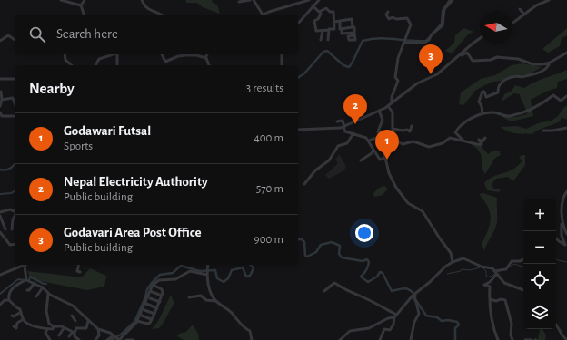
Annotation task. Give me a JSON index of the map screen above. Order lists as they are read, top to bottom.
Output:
{
  "north": "left",
  "page": {
    "search": "Search here",
    "pins": ["3", "2", "1"],
    "heading": ["Nearby", "3 results"],
    "list": [
      {
        "mark": "1",
        "name": "Godawari Futsal",
        "note": "Sports",
        "value": "400 m"
      },
      {
        "mark": "2",
        "name": "Nepal Electricity Authority",
        "note": "Public building",
        "value": "570 m"
      },
      {
        "mark": "3",
        "name": "Godavari Area Post Office",
        "note": "Public building",
        "value": "900 m"
      }
    ],
    "map_buttons": ["+", "−"]
  }
}
